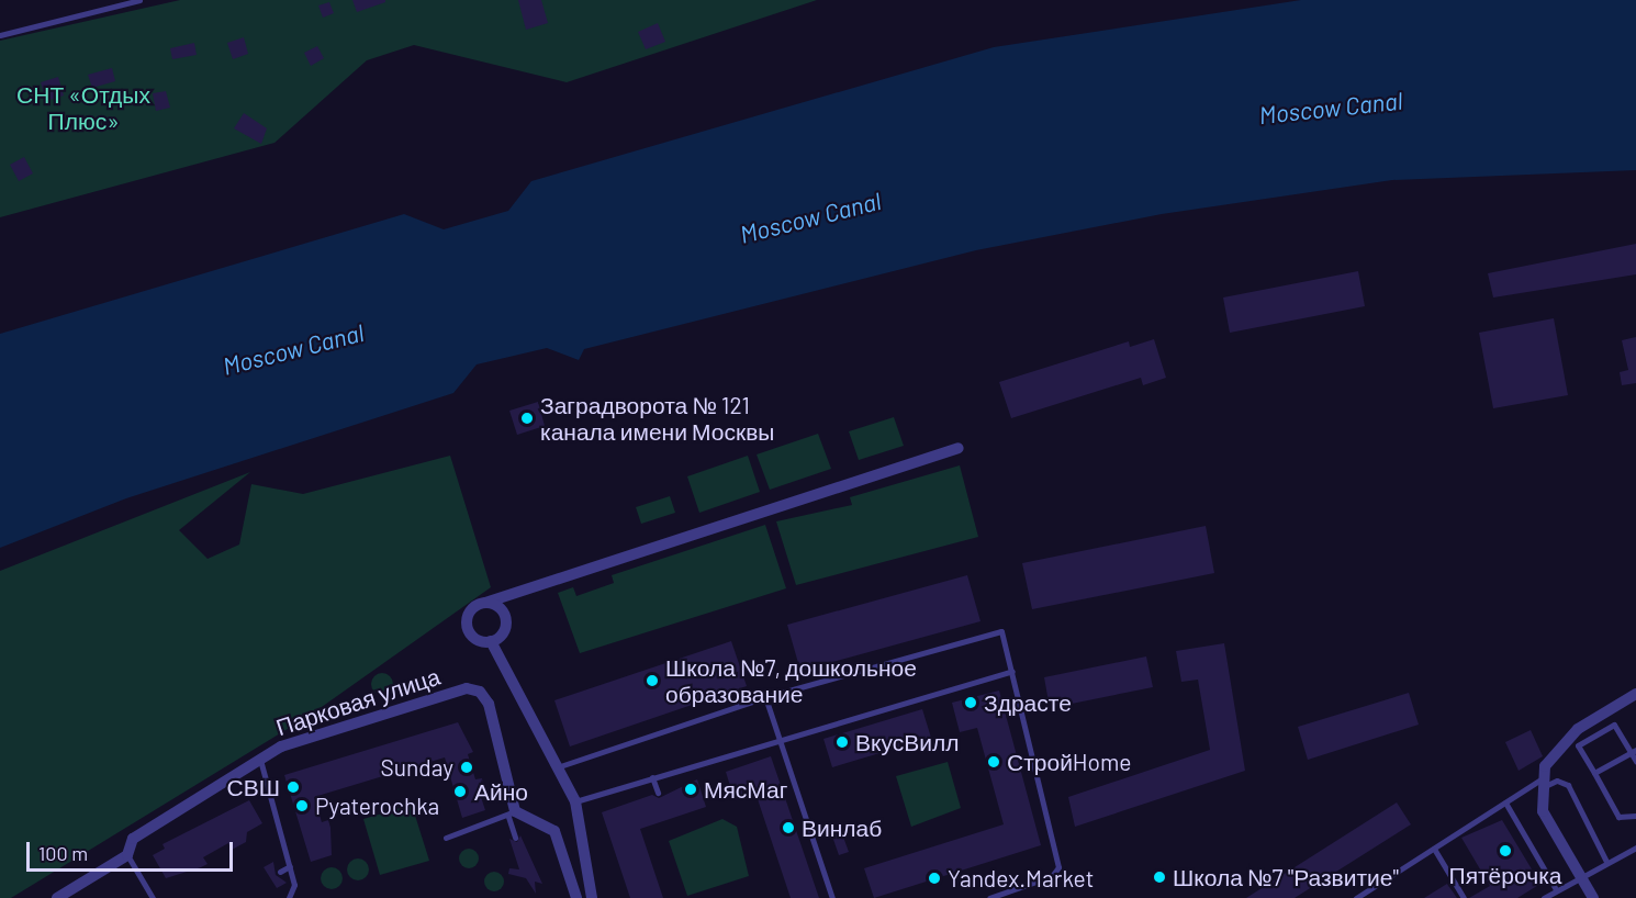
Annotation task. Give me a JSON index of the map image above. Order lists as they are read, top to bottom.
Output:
{
  "streets": {
    "street": ["Парковая улица"]
  },
  "water": ["Moscow Canal"],
  "parks": ["СНТ «Отдых Плюс»"],
  "places": [
    "Заградворота № 121 канала имени Москвы",
    "Школа №7, дошкольное образование",
    "Здрасте",
    "ВкусВилл",
    "СтройHome",
    "Sunday",
    "СВШ",
    "МясМаг",
    "Айно",
    "Pyaterochka",
    "Винлаб",
    "Пятёрочка",
    "Школа №7 \"Развитие\"",
    "Yandex.Market"
  ],
  "scale_bar": "100 m"
}
